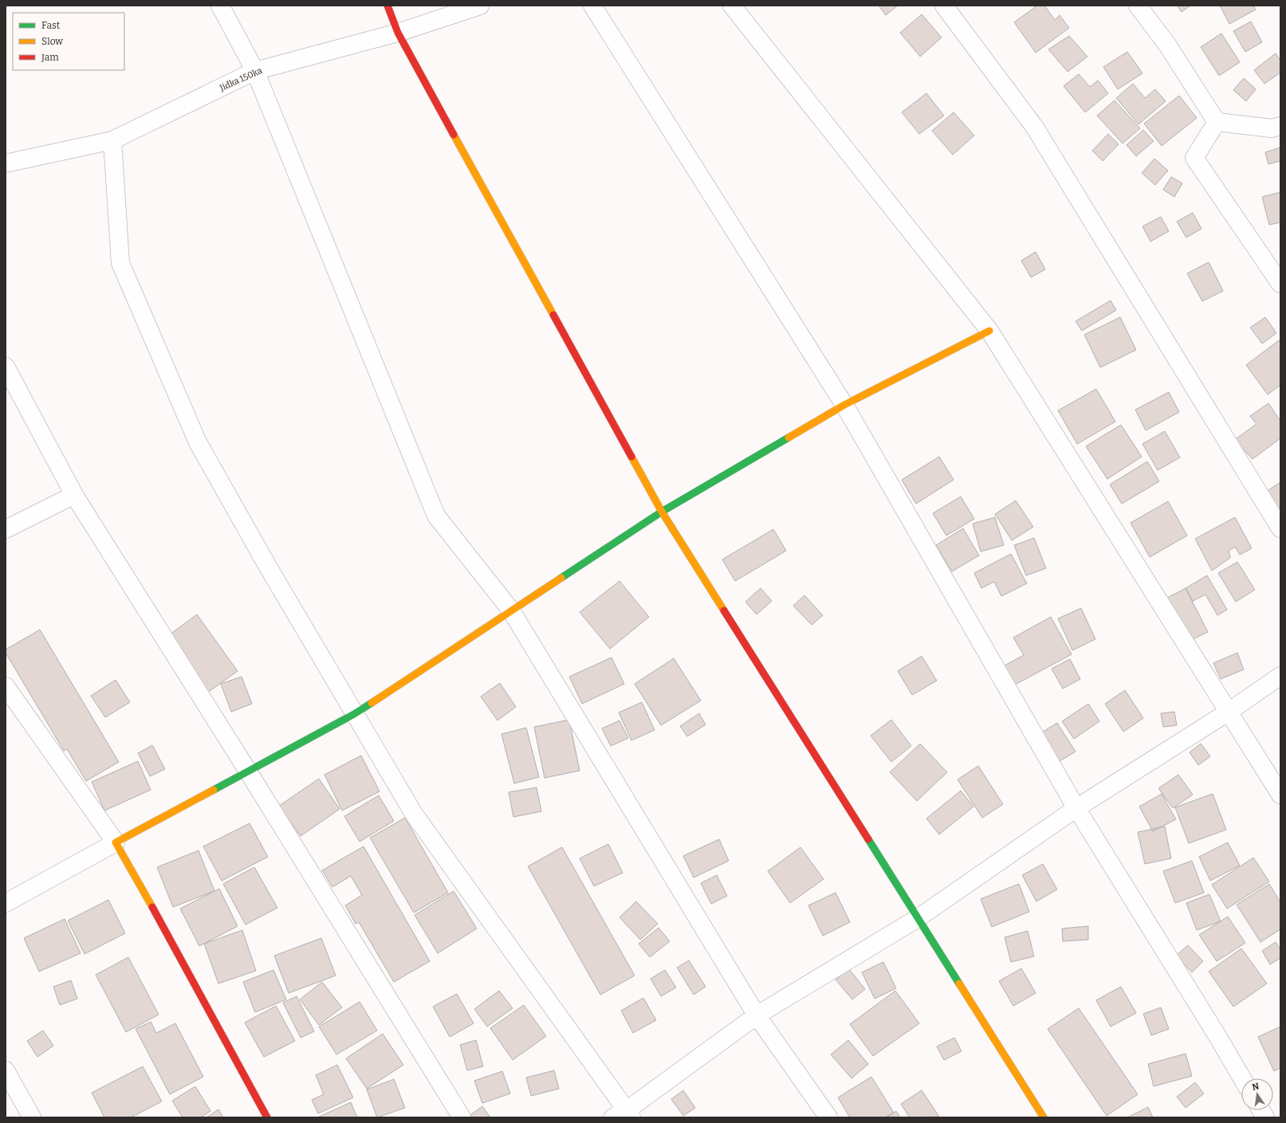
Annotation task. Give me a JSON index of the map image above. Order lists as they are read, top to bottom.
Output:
{
  "streets": {
    "street": ["Jidka 150ka"]
  },
  "legend": ["Fast", "Slow", "Jam"],
  "north": "top"
}
